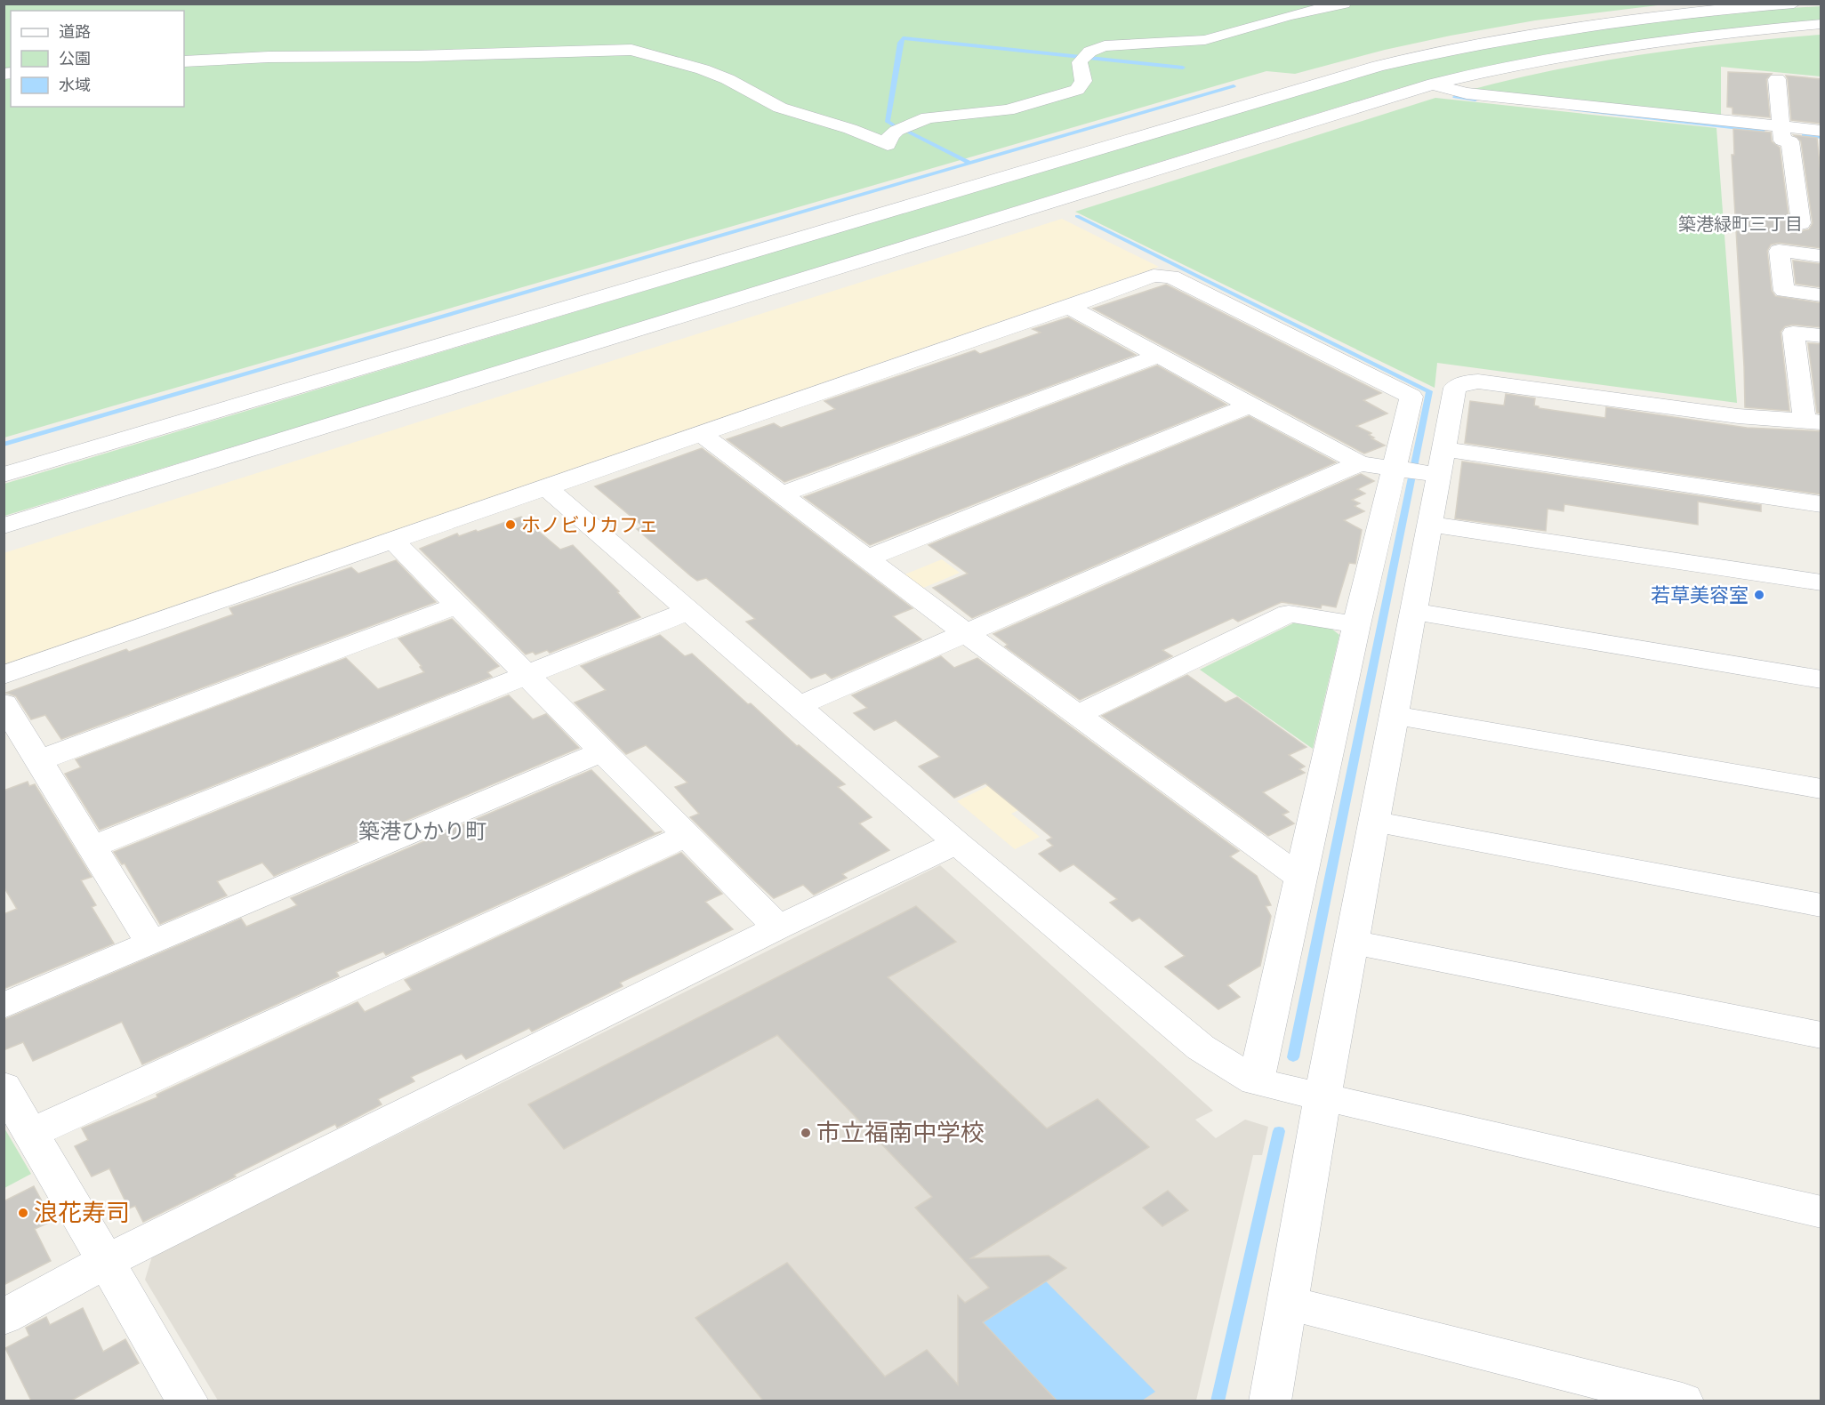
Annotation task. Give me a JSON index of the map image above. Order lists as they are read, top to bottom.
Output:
{
  "districts": ["築港緑町三丁目", "築港ひかり町"],
  "places": [
    "ホノビリカフェ",
    "若草美容室",
    "市立福南中学校",
    "浪花寿司"
  ],
  "legend": ["道路", "公園", "水域"]
}
